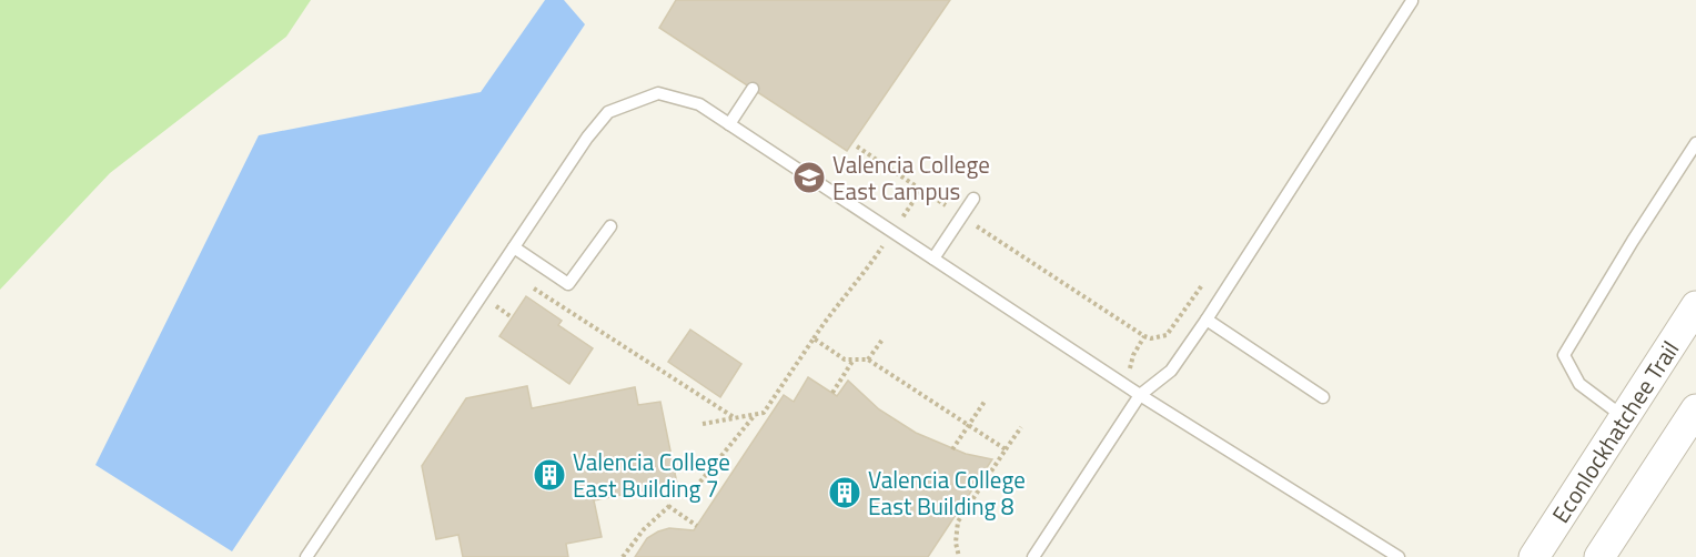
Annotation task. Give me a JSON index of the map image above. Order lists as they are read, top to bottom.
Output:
{
  "streets": {
    "street": ["Econlockhatchee Trail"]
  },
  "places": {
    "school or university": ["Valencia College East Campus"],
    "building": ["Valencia College East Building 7", "Valencia College East Building 8"]
  }
}
